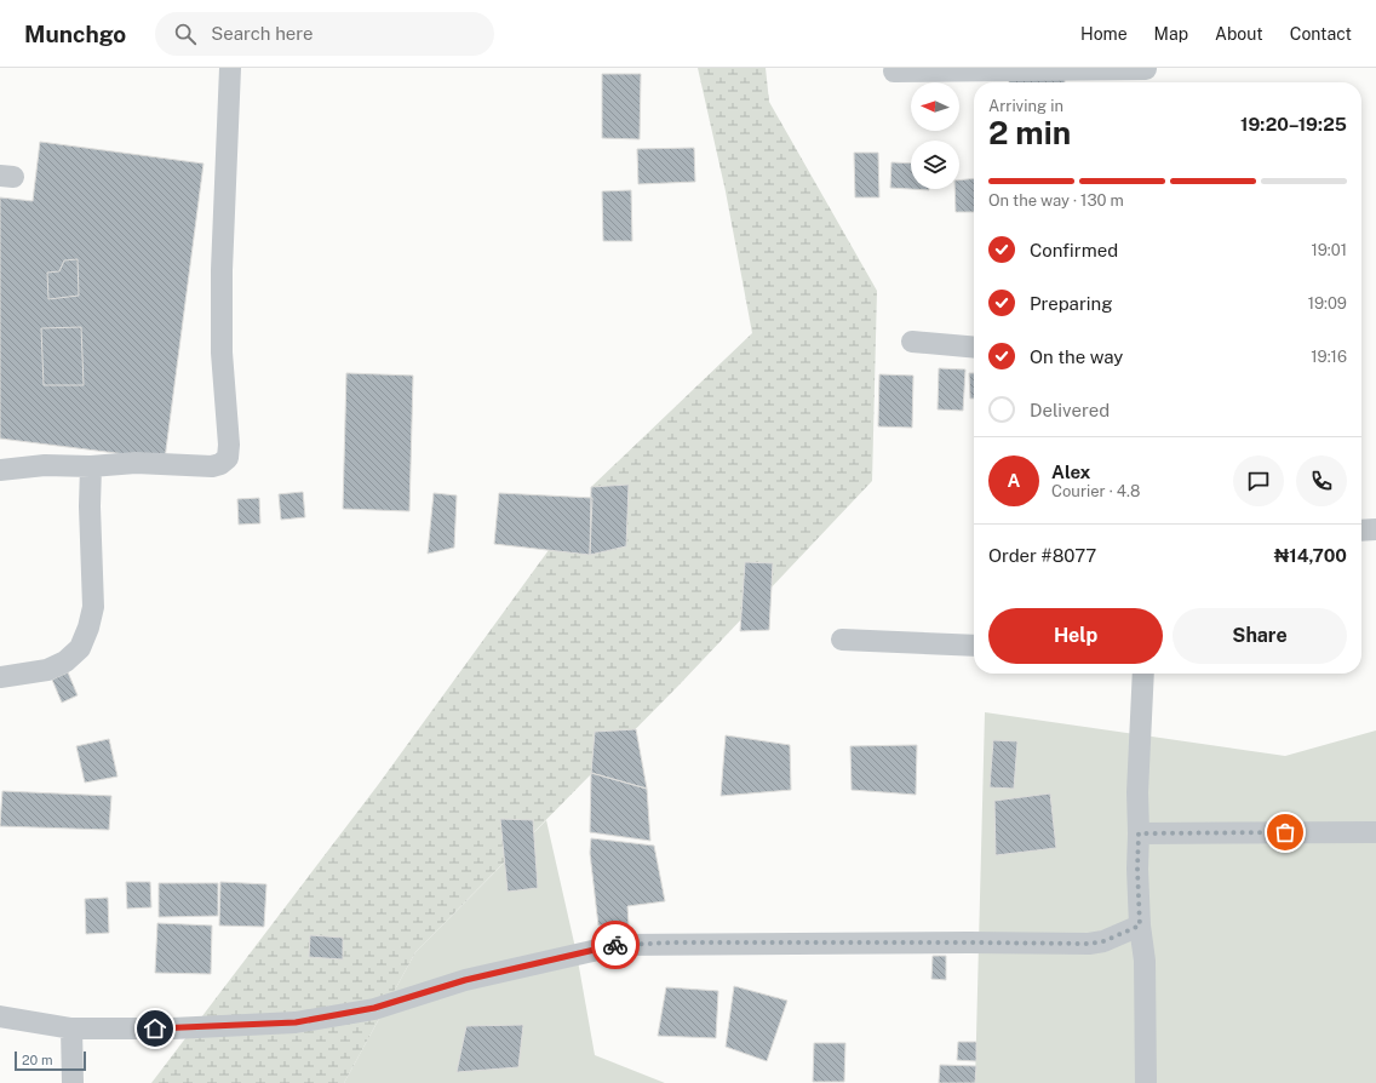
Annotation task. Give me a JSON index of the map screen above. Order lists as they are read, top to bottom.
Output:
{
  "scale_bar": "20 m",
  "north": "left",
  "page": {
    "header": "Munchgo",
    "search": "Search here",
    "nav": [
      "Home",
      "Map",
      "About",
      "Contact"
    ],
    "heading": ["2 min", "Arriving in", "19:20–19:25"],
    "panel": [
      "Alex",
      "Courier · 4.8",
      "Order #8077",
      "₦14,700"
    ],
    "bar": "On the way · 130 m",
    "list": [
      ["Confirmed", "19:01"],
      ["Preparing", "19:09"],
      ["On the way", "19:16"],
      "Delivered"
    ],
    "round": "A",
    "buttons": ["Help", "Share"],
    "scale": "20 m"
  }
}
